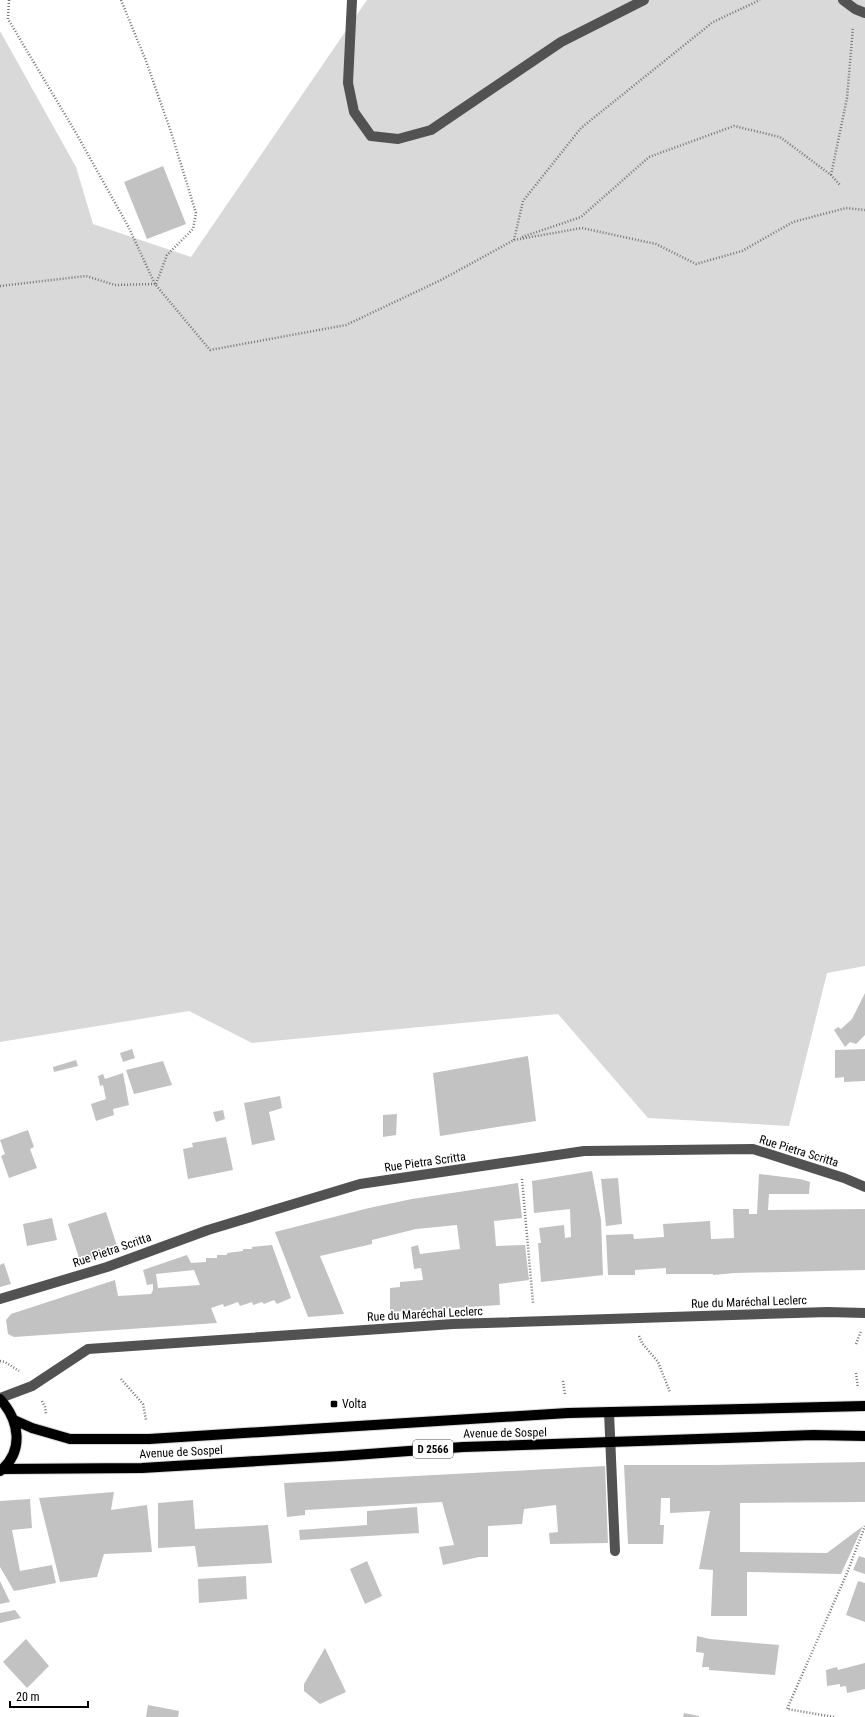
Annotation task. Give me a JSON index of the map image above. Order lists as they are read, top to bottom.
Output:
{
  "streets": {
    "main road": ["Avenue de Sospel", "D 2566"],
    "street": ["Rue Pietra Scritta", "Rue du Maréchal Leclerc"]
  },
  "places": {
    "transit": ["Volta"]
  },
  "scale_bar": "20 m"
}
